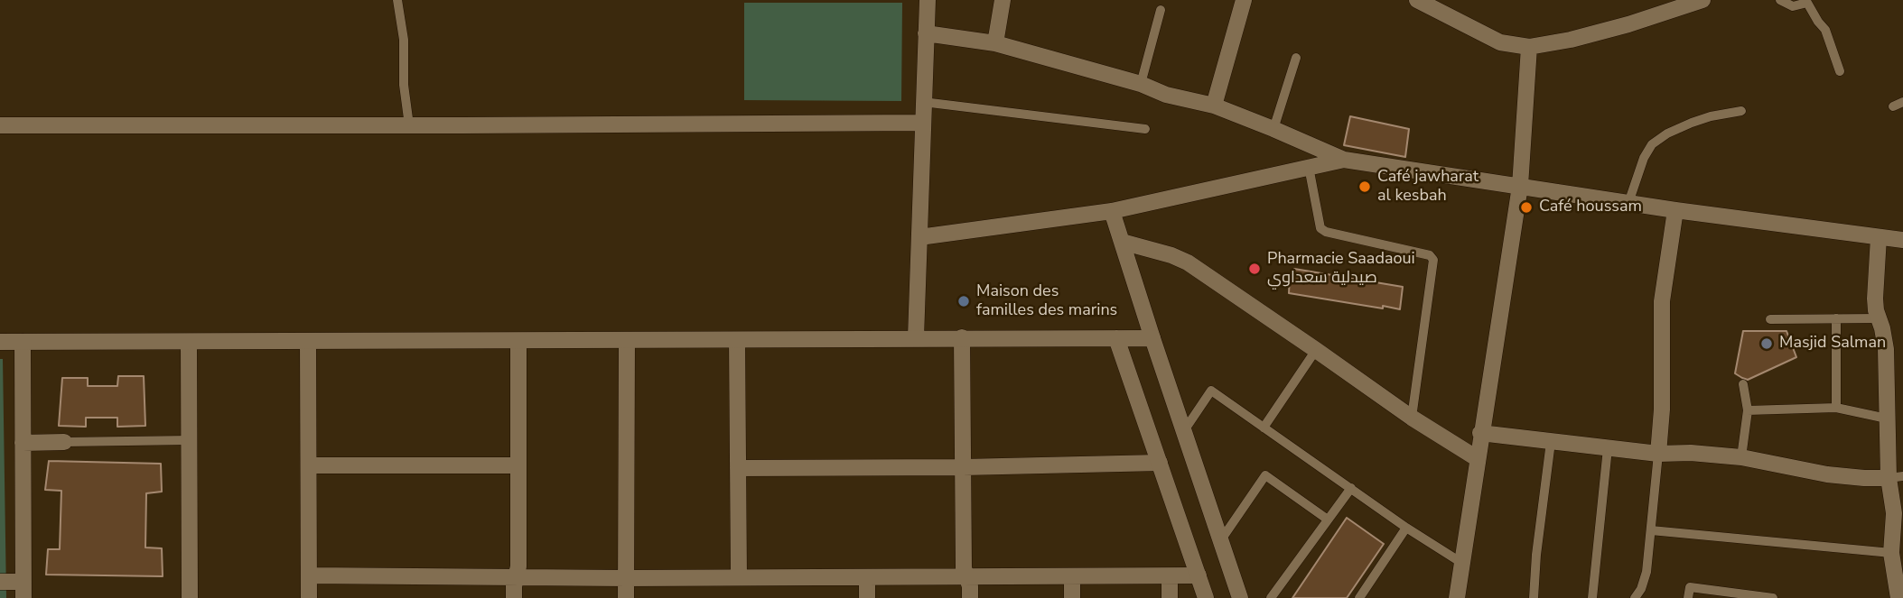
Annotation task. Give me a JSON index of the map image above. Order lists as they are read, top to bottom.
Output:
{
  "places": [
    "Café jawharat al kesbah",
    "Café houssam",
    "Pharmacie Saadaoui صيدلية سعداوي",
    "Maison des familles des marins",
    "Masjid Salman"
  ]
}
